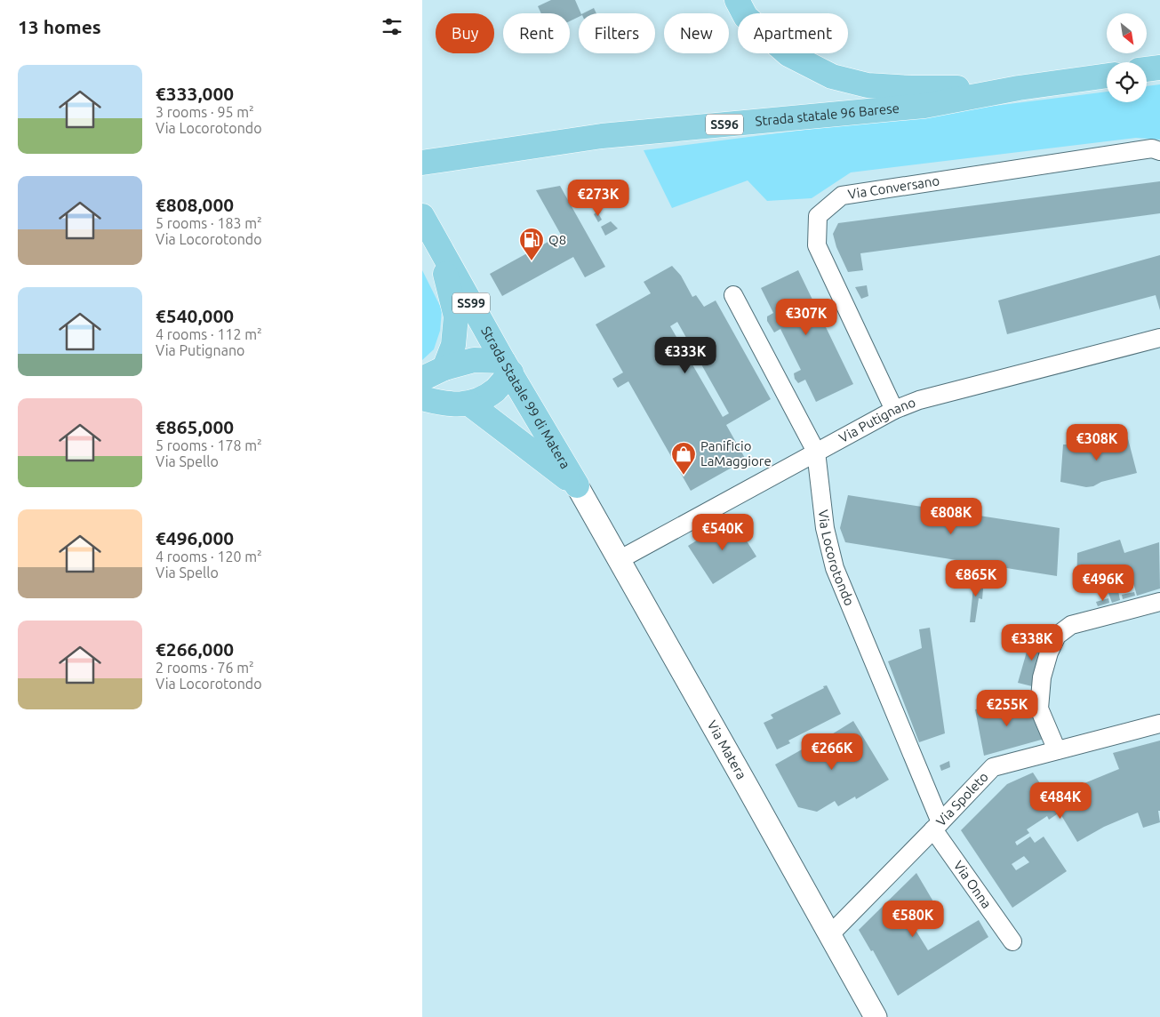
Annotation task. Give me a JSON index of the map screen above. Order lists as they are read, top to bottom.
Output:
{
  "streets": {
    "main road": [
      "Strada statale 96 Barese",
      "SS96",
      "SS99",
      "Strada Statale 99 di Matera"
    ],
    "street": [
      "Via Conversano",
      "Via Putignano",
      "Via Locorotondo",
      "Via Matera",
      "Via Spoleto",
      "Via Onna"
    ]
  },
  "crossings": [
    ["Strada statale 96 Barese", "SS96"],
    ["Via Conversano", "Via Putignano"],
    ["Strada Statale 99 di Matera", "Via Matera"],
    ["Via Putignano", "Via Locorotondo"],
    ["Via Putignano", "Via Matera"],
    ["Via Locorotondo", "Via Spoleto"],
    ["Via Locorotondo", "Via Onna"],
    ["Via Matera", "Via Spoleto"],
    ["Via Spoleto", "Via Onna"]
  ],
  "places": {
    "fuel station": ["Q8"],
    "shop": ["Panificio LaMaggiore"]
  },
  "north": "bottom right",
  "page": {
    "heading": "13 homes",
    "chip": [
      "Buy",
      "Rent",
      "Filters",
      "New",
      "Apartment"
    ],
    "list": [
      {
        "name": "€333,000",
        "note": "3 rooms · 95 m² · Via Locorotondo"
      },
      {
        "name": "€808,000",
        "note": "5 rooms · 183 m² · Via Locorotondo"
      },
      {
        "name": "€540,000",
        "note": "4 rooms · 112 m² · Via Putignano"
      },
      {
        "name": "€865,000",
        "note": "5 rooms · 178 m² · Via Spello"
      },
      {
        "name": "€496,000",
        "note": "4 rooms · 120 m² · Via Spello"
      },
      {
        "name": "€266,000",
        "note": "2 rooms · 76 m² · Via Locorotondo"
      }
    ],
    "price": [
      "€273K",
      "€307K",
      "€333K",
      "€308K",
      "€808K",
      "€540K",
      "€865K",
      "€496K",
      "€338K",
      "€255K",
      "€266K",
      "€484K",
      "€580K"
    ]
  }
}
